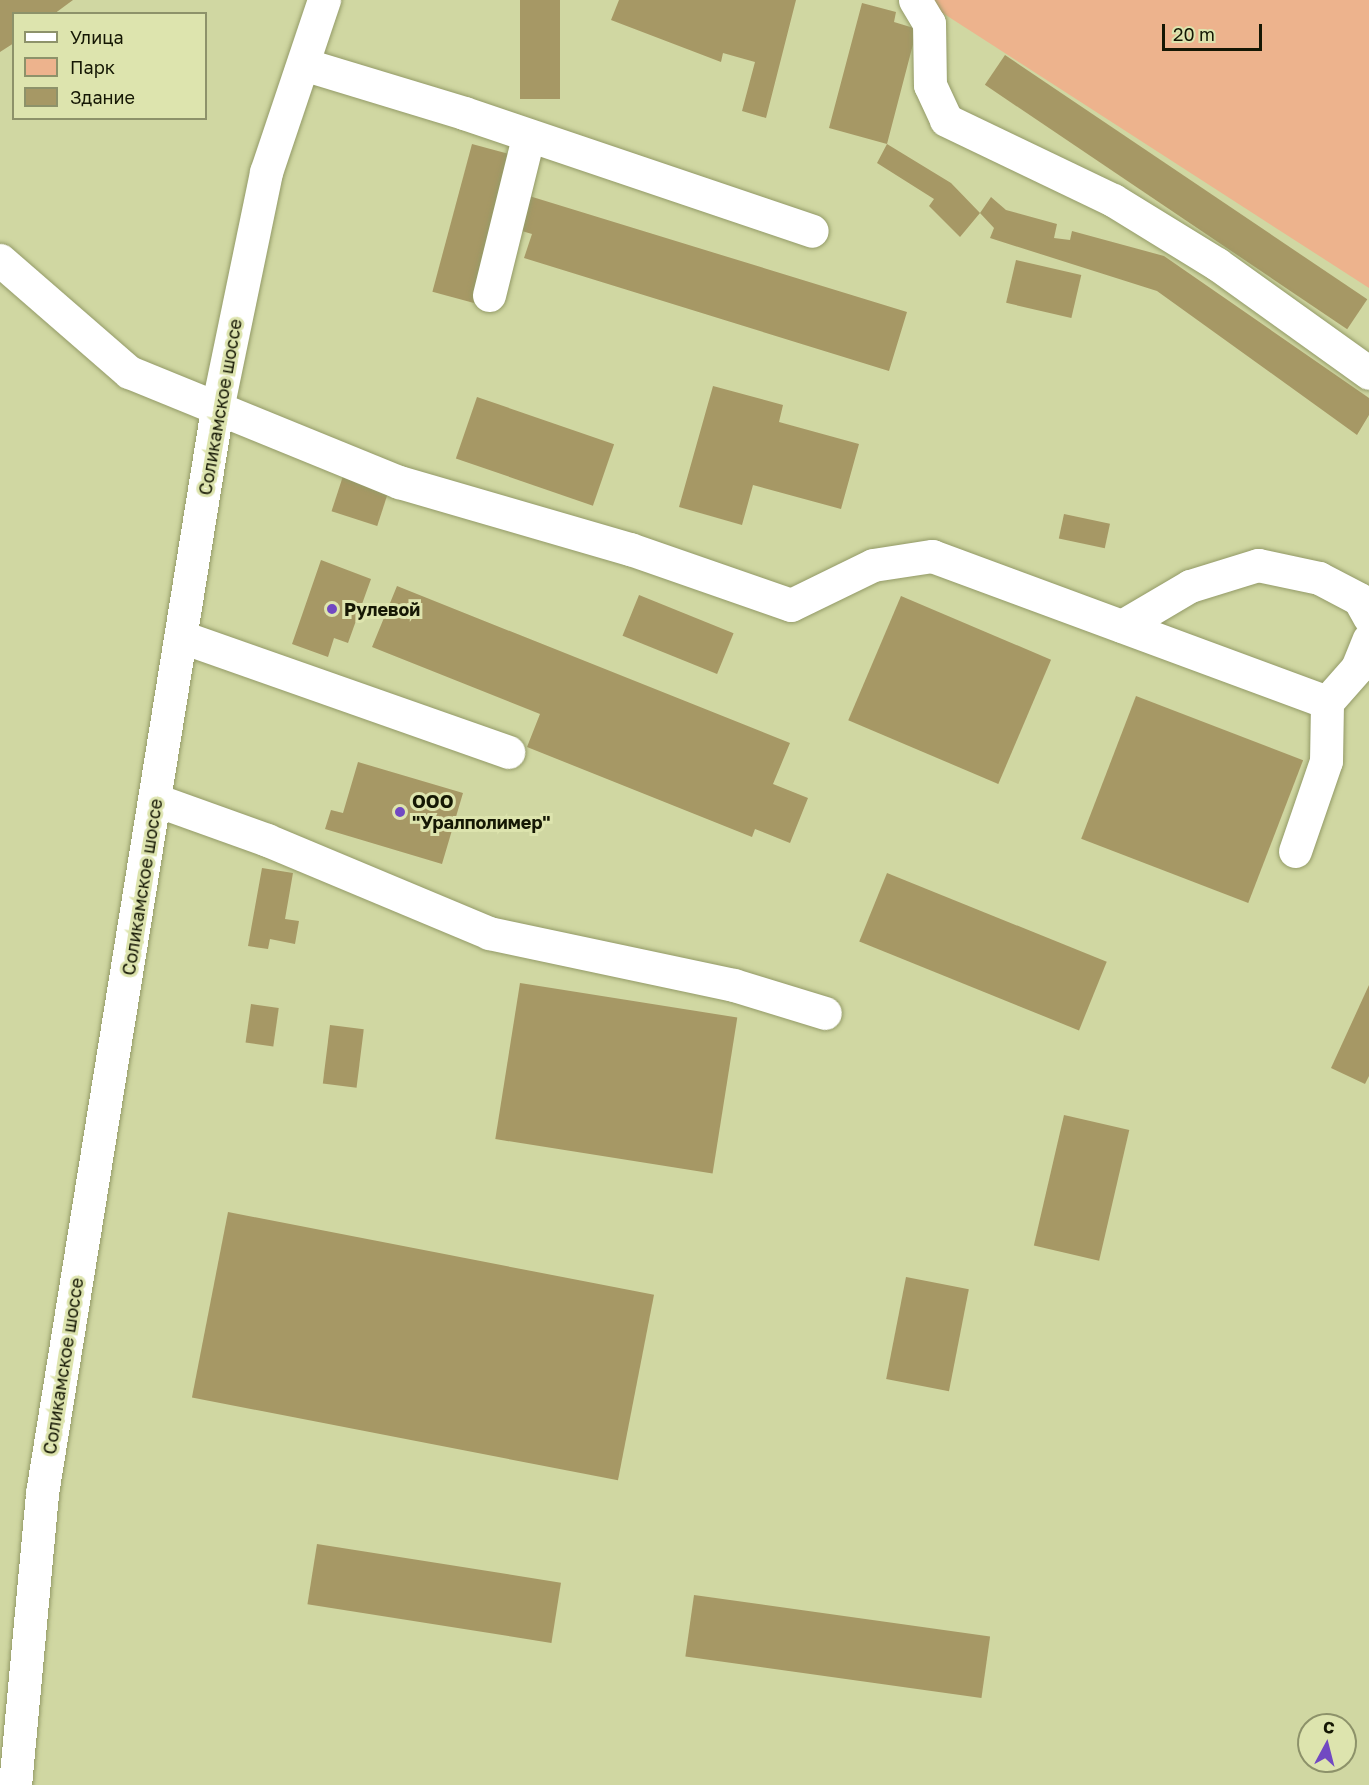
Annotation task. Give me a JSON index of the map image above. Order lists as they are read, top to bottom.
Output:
{
  "streets": {
    "main road": ["Соликамское шоссе"]
  },
  "places": ["Рулевой", "OOO \"Уралполимер\""],
  "legend": ["Улица", "Парк", "Здание"],
  "scale_bar": "20 m",
  "north": "top"
}
